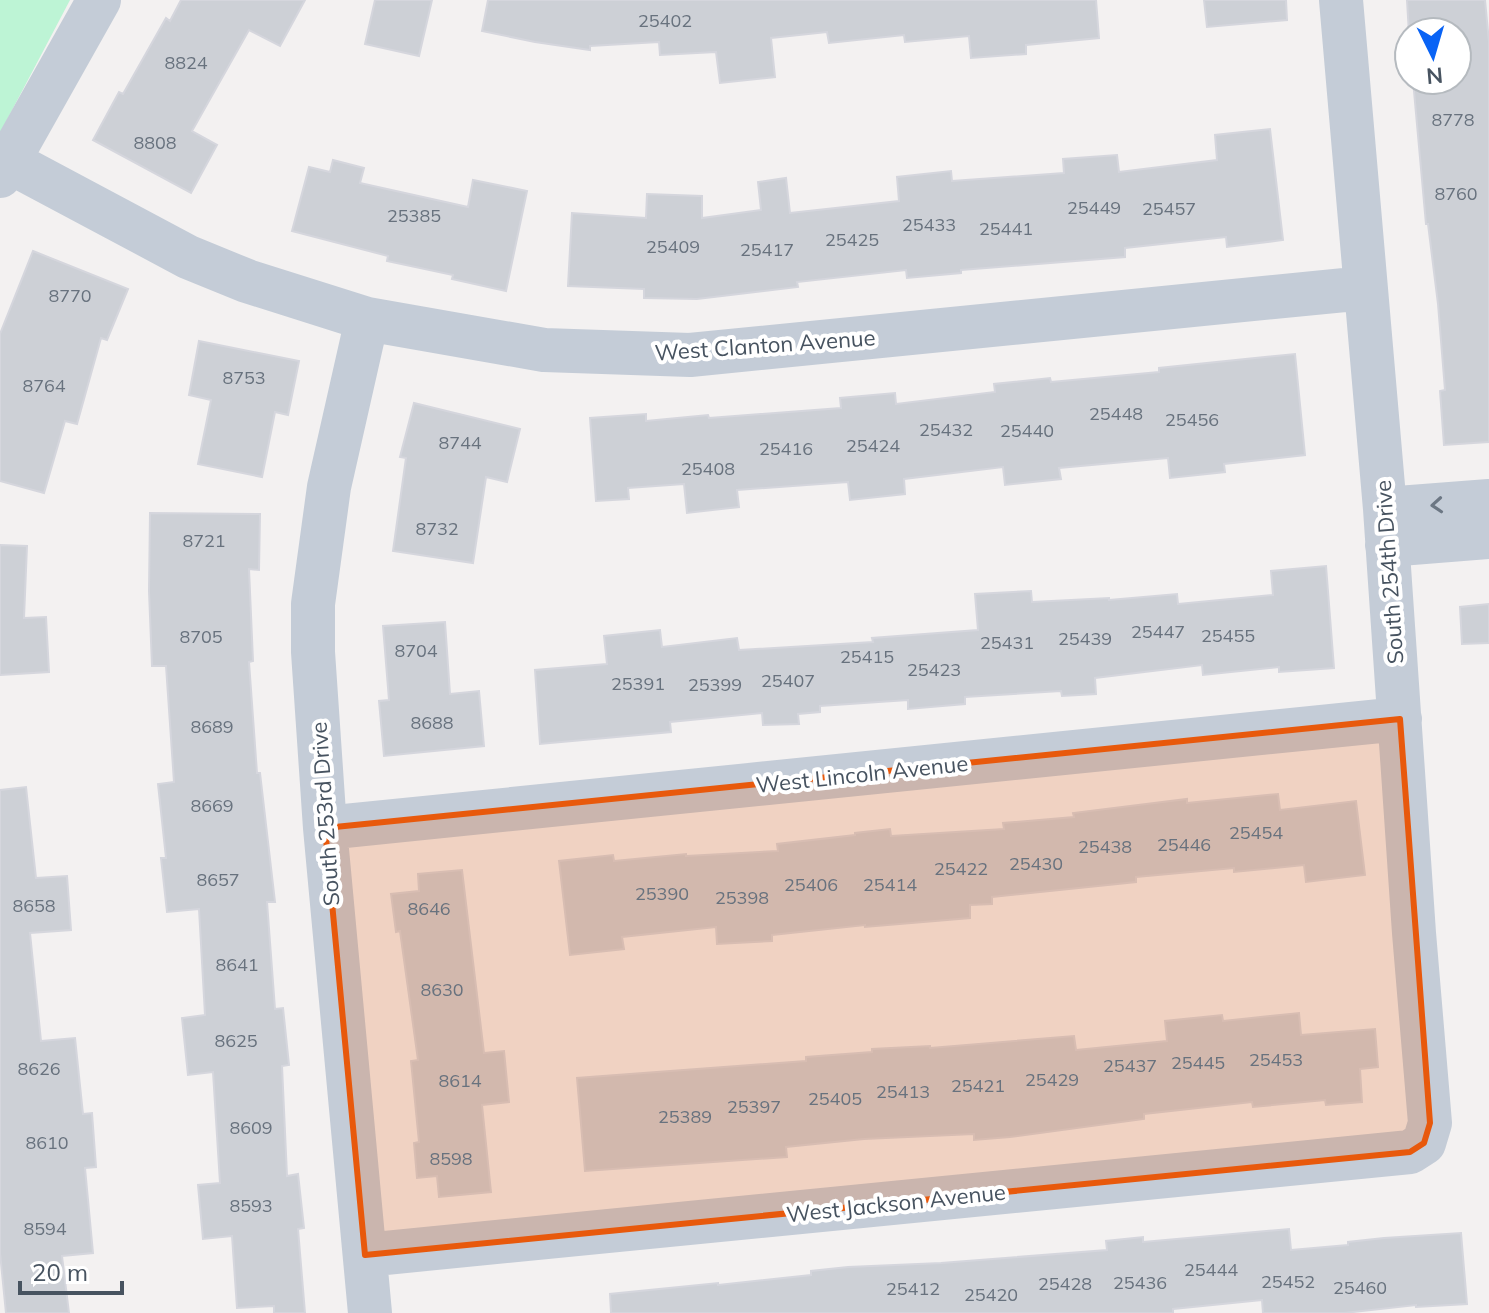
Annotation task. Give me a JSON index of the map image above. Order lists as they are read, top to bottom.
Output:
{
  "streets": {
    "street": [
      "West Clanton Avenue",
      "South 254th Drive",
      "West Lincoln Avenue",
      "South 253rd Drive",
      "West Jackson Avenue"
    ]
  },
  "crossings": [
    ["West Clanton Avenue", "South 254th Drive"],
    ["West Clanton Avenue", "South 253rd Drive"],
    ["South 254th Drive", "West Lincoln Avenue"],
    ["South 254th Drive", "West Jackson Avenue"],
    ["West Lincoln Avenue", "South 253rd Drive"],
    ["South 253rd Drive", "West Jackson Avenue"]
  ],
  "house_numbers": [
    "25402",
    "8824",
    "8778",
    "8808",
    "8760",
    "25449",
    "25457",
    "25385",
    "25433",
    "25441",
    "25425",
    "25409",
    "25417",
    "8770",
    "8753",
    "8764",
    "25448",
    "25456",
    "25432",
    "25440",
    "8744",
    "25424",
    "25416",
    "25408",
    "8732",
    "8721",
    "25447",
    "25455",
    "8705",
    "25439",
    "25431",
    "8704",
    "25415",
    "25423",
    "25407",
    "25391",
    "25399",
    "8688",
    "8689",
    "8669",
    "25454",
    "25446",
    "25438",
    "25430",
    "25422",
    "8657",
    "25406",
    "25414",
    "25390",
    "25398",
    "8658",
    "8646",
    "8641",
    "8630",
    "8625",
    "25453",
    "25445",
    "25437",
    "8626",
    "25429",
    "8614",
    "25421",
    "25413",
    "25405",
    "25397",
    "25389",
    "8609",
    "8610",
    "8598",
    "8593",
    "8594",
    "25444",
    "25452",
    "25436",
    "25428",
    "25460",
    "25412",
    "25420"
  ],
  "scale_bar": "20 m",
  "north": "bottom"
}
